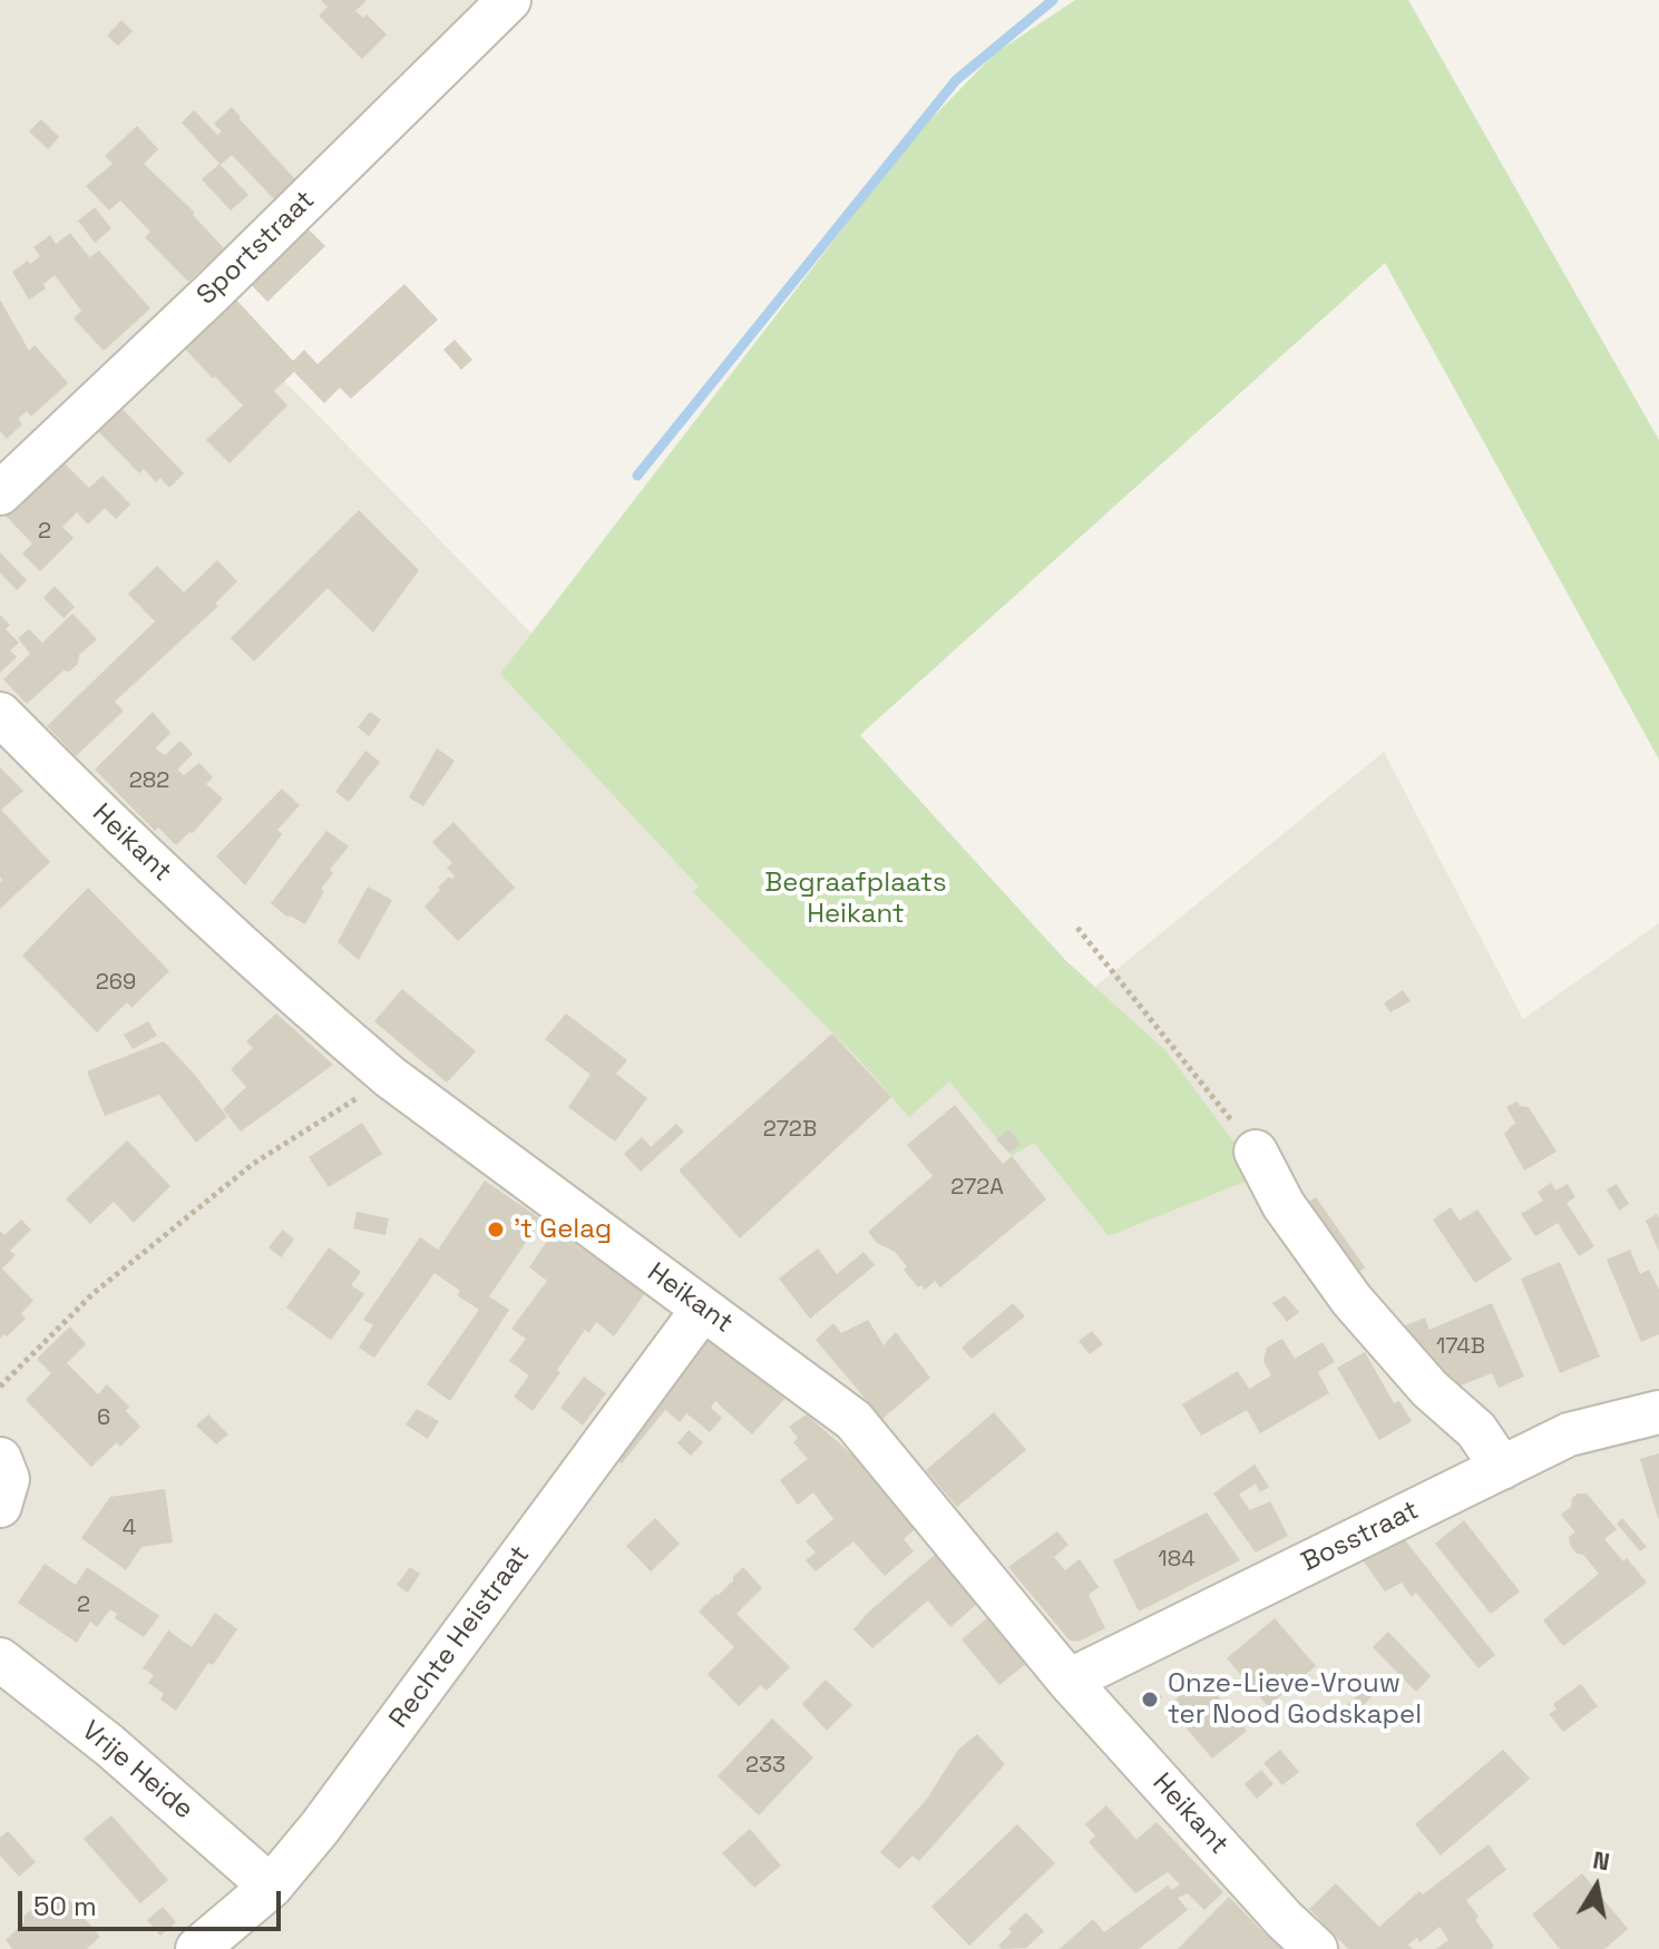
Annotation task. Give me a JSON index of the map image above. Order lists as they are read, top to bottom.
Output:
{
  "streets": {
    "street": [
      "Sportstraat",
      "Heikant",
      "Bosstraat",
      "Rechte Heistraat",
      "Vrije Heide"
    ]
  },
  "crossings": [
    ["Heikant", "Bosstraat"],
    ["Heikant", "Rechte Heistraat"],
    ["Rechte Heistraat", "Vrije Heide"]
  ],
  "parks": ["Begraafplaats Heikant"],
  "places": ["'t Gelag", "Onze-Lieve-Vrouw ter Nood Godskapel"],
  "house_numbers": [
    "2",
    "282",
    "269",
    "272B",
    "272A",
    "174B",
    "6",
    "4",
    "184",
    "2",
    "233"
  ],
  "scale_bar": "50 m",
  "north": "top"
}
